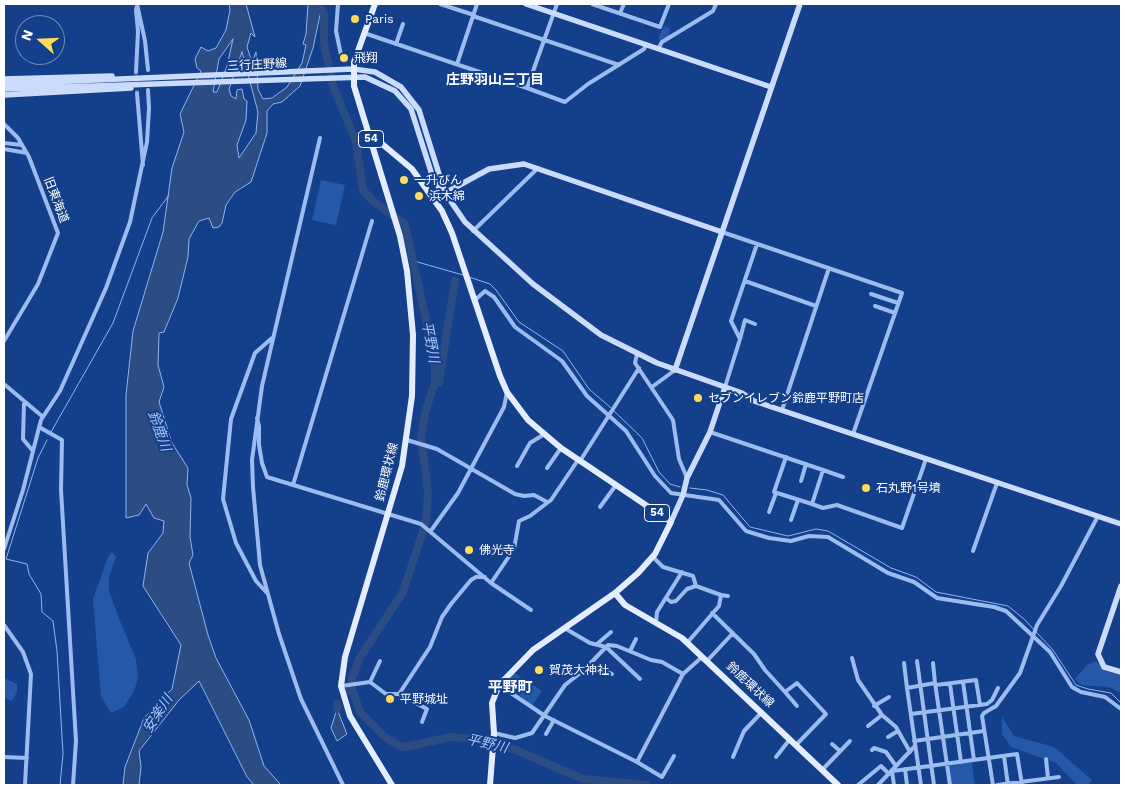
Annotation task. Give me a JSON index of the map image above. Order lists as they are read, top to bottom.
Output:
{
  "streets": {
    "main road": ["54", "鈴鹿環状線"],
    "street": ["三行庄野線", "旧東海道"]
  },
  "crossings": [
    ["三行庄野線", "鈴鹿環状線"],
    ["54", "鈴鹿環状線"]
  ],
  "districts": ["庄野羽山三丁目", "平野町"],
  "water": ["平野川", "鈴鹿川", "安楽川"],
  "places": [
    "Paris",
    "飛翔",
    "一升びん",
    "浜木綿",
    "セブンイレブン鈴鹿平野町店",
    "石丸野1号墳",
    "佛光寺",
    "賀茂大神社",
    "平野城址"
  ],
  "north": "left"
}
